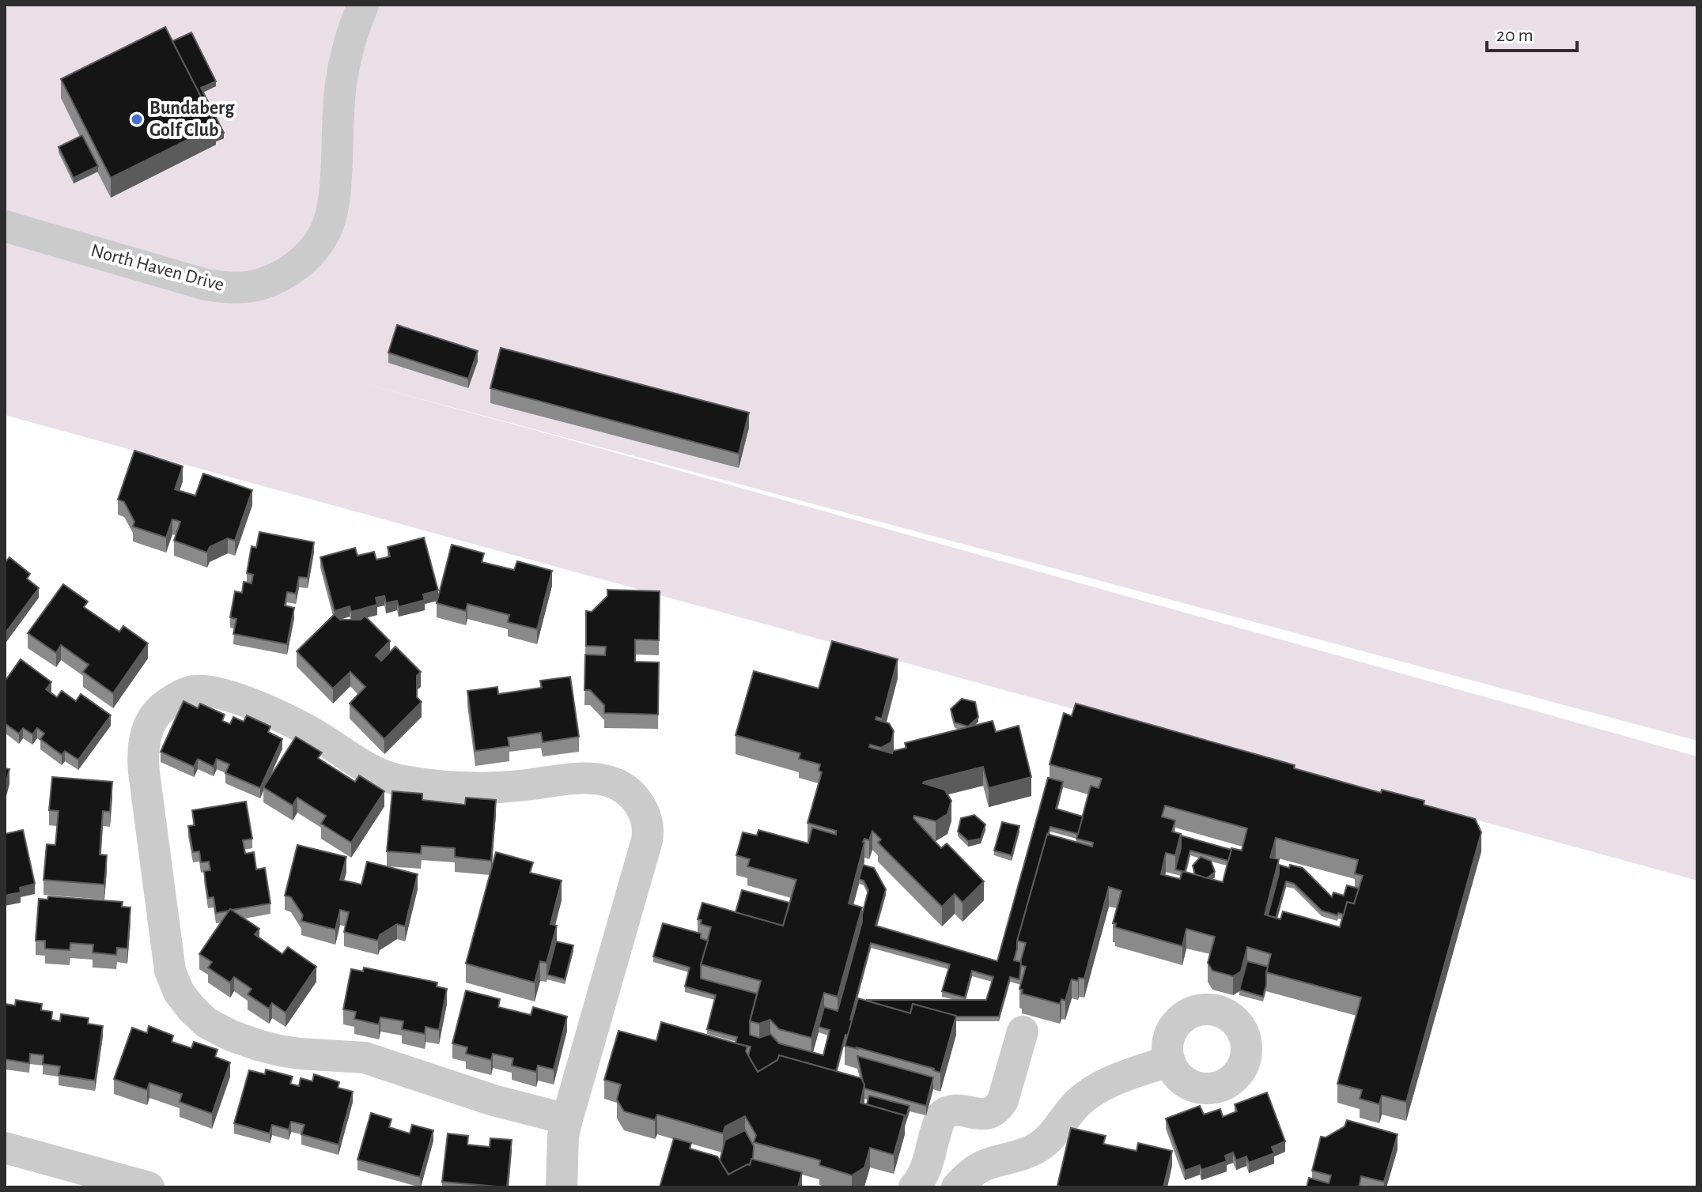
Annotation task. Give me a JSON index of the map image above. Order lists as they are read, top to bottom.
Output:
{
  "streets": {
    "street": ["North Haven Drive"]
  },
  "places": ["Bundaberg Golf Club"],
  "scale_bar": "20 m"
}
